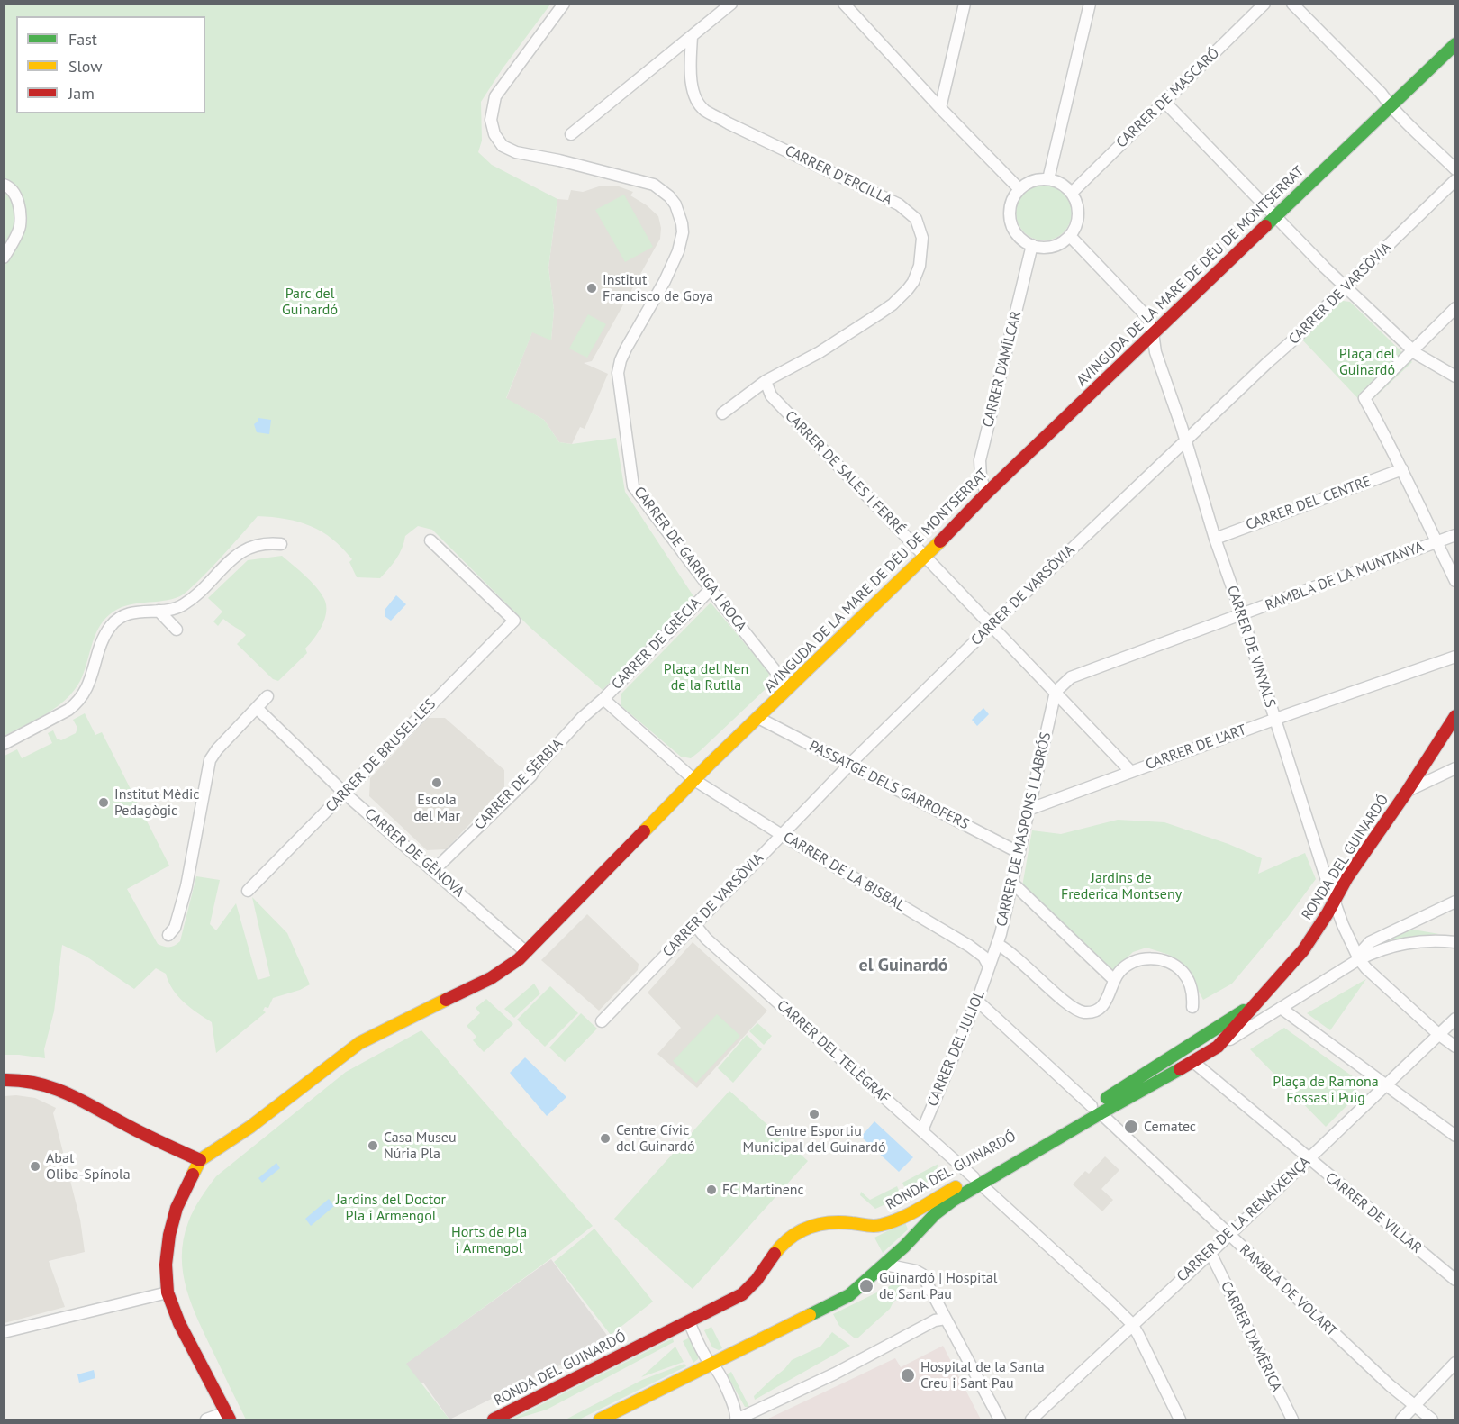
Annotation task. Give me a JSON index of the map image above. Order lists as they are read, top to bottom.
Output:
{
  "streets": {
    "street": [
      "CARRER DE MASCARÓ",
      "CARRER D'ERCILLA",
      "AVINGUDA DE LA MARE DE DÉU DE MONTSERRAT",
      "CARRER DE VARSÒVIA",
      "CARRER D'AMÍLCAR",
      "CARRER DE SALES I FERRÉ",
      "CARRER DEL CENTRE",
      "CARRER DE GARRIGA I ROCA",
      "RAMBLA DE LA MUNTANYA",
      "CARRER DE GRÈCIA",
      "CARRER DE VINYALS",
      "CARRER DE L'ART",
      "CARRER DE BRUSEL·LES",
      "CARRER DE SÈRBIA",
      "PASSATGE DELS GARROFERS",
      "CARRER DE MASPONS I LABRÓS",
      "CARRER DE GÈNOVA",
      "RONDA DEL GUINARDÓ",
      "CARRER DE LA BISBAL",
      "CARRER DEL JULIOL",
      "CARRER DEL TELÈGRAF",
      "CARRER DE VILLAR",
      "CARRER DE LA RENAIXENÇA",
      "RAMBLA DE VOLART",
      "CARRER D'AMÈRICA"
    ]
  },
  "crossings": [
    ["CARRER DE MASCARÓ", "CARRER D'AMÍLCAR"],
    ["CARRER DE MASCARÓ", "CARRER DE VINYALS"],
    ["CARRER D'ERCILLA", "CARRER DE SALES I FERRÉ"],
    ["AVINGUDA DE LA MARE DE DÉU DE MONTSERRAT", "CARRER D'AMÍLCAR"],
    ["AVINGUDA DE LA MARE DE DÉU DE MONTSERRAT", "CARRER DE SALES I FERRÉ"],
    ["AVINGUDA DE LA MARE DE DÉU DE MONTSERRAT", "CARRER DE GARRIGA I ROCA"],
    ["AVINGUDA DE LA MARE DE DÉU DE MONTSERRAT", "CARRER DE VINYALS"],
    ["AVINGUDA DE LA MARE DE DÉU DE MONTSERRAT", "PASSATGE DELS GARROFERS"],
    ["AVINGUDA DE LA MARE DE DÉU DE MONTSERRAT", "CARRER DE GÈNOVA"],
    ["AVINGUDA DE LA MARE DE DÉU DE MONTSERRAT", "CARRER DE LA BISBAL"],
    ["CARRER DE VARSÒVIA", "CARRER DE SALES I FERRÉ"],
    ["CARRER DE VARSÒVIA", "CARRER DE VINYALS"],
    ["CARRER DE VARSÒVIA", "PASSATGE DELS GARROFERS"],
    ["CARRER DE VARSÒVIA", "CARRER DE LA BISBAL"],
    ["CARRER DE VARSÒVIA", "CARRER DEL TELÈGRAF"],
    ["CARRER D'AMÍLCAR", "CARRER DE VINYALS"],
    ["CARRER DE SALES I FERRÉ", "RAMBLA DE LA MUNTANYA"],
    ["CARRER DE SALES I FERRÉ", "CARRER DE L'ART"],
    ["CARRER DE SALES I FERRÉ", "CARRER DE MASPONS I LABRÓS"],
    ["CARRER DEL CENTRE", "CARRER DE VINYALS"],
    ["CARRER DE GARRIGA I ROCA", "CARRER DE GRÈCIA"],
    ["RAMBLA DE LA MUNTANYA", "CARRER DE VINYALS"],
    ["RAMBLA DE LA MUNTANYA", "CARRER DE MASPONS I LABRÓS"],
    ["CARRER DE GRÈCIA", "CARRER DE SÈRBIA"],
    ["CARRER DE GRÈCIA", "CARRER DE LA BISBAL"],
    ["CARRER DE VINYALS", "CARRER DE L'ART"],
    ["CARRER DE VINYALS", "RONDA DEL GUINARDÓ"],
    ["CARRER DE L'ART", "CARRER DE MASPONS I LABRÓS"],
    ["CARRER DE BRUSEL·LES", "CARRER DE GÈNOVA"],
    ["CARRER DE SÈRBIA", "CARRER DE GÈNOVA"],
    ["CARRER DE SÈRBIA", "CARRER DE LA BISBAL"],
    ["PASSATGE DELS GARROFERS", "CARRER DE MASPONS I LABRÓS"],
    ["CARRER DE MASPONS I LABRÓS", "CARRER DE LA BISBAL"],
    ["CARRER DE MASPONS I LABRÓS", "CARRER DEL JULIOL"],
    ["RONDA DEL GUINARDÓ", "CARRER DEL TELÈGRAF"],
    ["RONDA DEL GUINARDÓ", "CARRER DE VILLAR"],
    ["RONDA DEL GUINARDÓ", "RAMBLA DE VOLART"],
    ["CARRER DE LA BISBAL", "CARRER DEL JULIOL"],
    ["CARRER DEL JULIOL", "CARRER DEL TELÈGRAF"],
    ["CARRER DEL JULIOL", "RAMBLA DE VOLART"],
    ["CARRER DEL TELÈGRAF", "CARRER DE LA RENAIXENÇA"],
    ["CARRER DE VILLAR", "CARRER DE LA RENAIXENÇA"],
    ["CARRER DE LA RENAIXENÇA", "RAMBLA DE VOLART"],
    ["CARRER DE LA RENAIXENÇA", "CARRER D'AMÈRICA"]
  ],
  "districts": ["el Guinardó"],
  "parks": [
    "Parc del Guinardó",
    "Plaça del Guinardó",
    "Plaça del Nen de la Rutlla",
    "Jardins de Frederica Montseny",
    "Plaça de Ramona Fossas i Puig",
    "Jardins del Doctor Pla i Armengol",
    "Horts de Pla i Armengol"
  ],
  "places": [
    "Institut Francisco de Goya",
    "Escola del Mar",
    "Institut Mèdic Pedagògic",
    "Centre Esportiu Municipal del Guinardó",
    "Cematec",
    "Centre Cívic del Guinardó",
    "Casa Museu Núria Pla",
    "Abat Oliba-Spínola",
    "FC Martinenc",
    "Guinardó | Hospital de Sant Pau",
    "Hospital de la Santa Creu i Sant Pau"
  ],
  "legend": ["Fast", "Slow", "Jam"]
}
